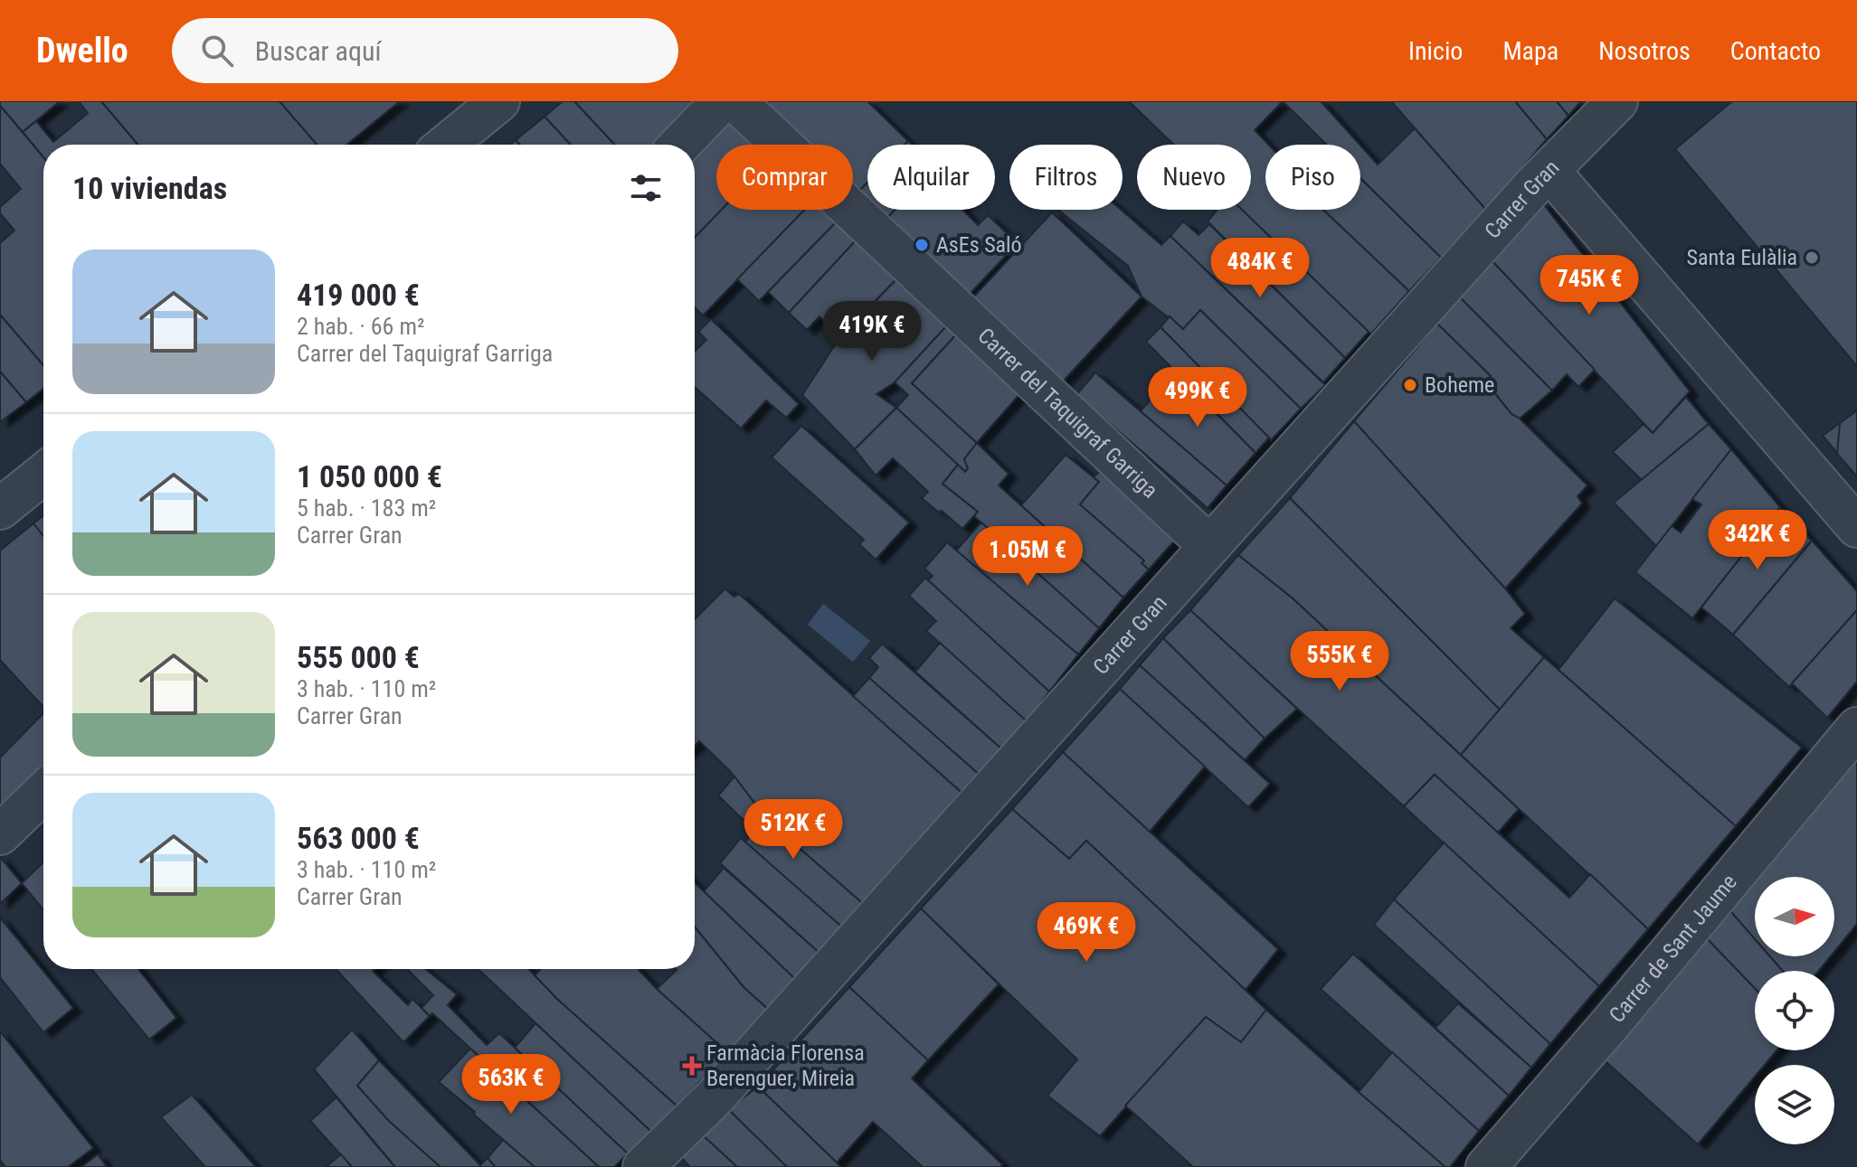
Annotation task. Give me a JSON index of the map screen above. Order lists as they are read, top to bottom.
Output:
{
  "streets": {
    "street": ["Carrer Gran", "Carrer del Taquigraf Garriga", "Carrer de Sant Jaume"]
  },
  "crossings": [
    ["Carrer Gran", "Carrer del Taquigraf Garriga"]
  ],
  "places": {
    "other": ["AsEs Saló", "Santa Eulàlia", "Boheme"],
    "health": ["Farmàcia Florensa Berenguer, Mireia"]
  },
  "north": "right",
  "page": {
    "header": "Dwello",
    "search": "Buscar aquí",
    "nav": [
      "Inicio",
      "Mapa",
      "Nosotros",
      "Contacto"
    ],
    "chip": [
      "Comprar",
      "Alquilar",
      "Filtros",
      "Nuevo",
      "Piso"
    ],
    "heading": "10 viviendas",
    "list": [
      {
        "name": "419 000 €",
        "note": "2 hab. · 66 m² · Carrer del Taquigraf Garriga"
      },
      {
        "name": "1 050 000 €",
        "note": "5 hab. · 183 m² · Carrer Gran"
      },
      {
        "name": "555 000 €",
        "note": "3 hab. · 110 m² · Carrer Gran"
      },
      {
        "name": "563 000 €",
        "note": "3 hab. · 110 m² · Carrer Gran"
      }
    ],
    "price": [
      "484K €",
      "745K €",
      "419K €",
      "499K €",
      "342K €",
      "1.05M €",
      "555K €",
      "512K €",
      "469K €",
      "563K €"
    ]
  }
}
